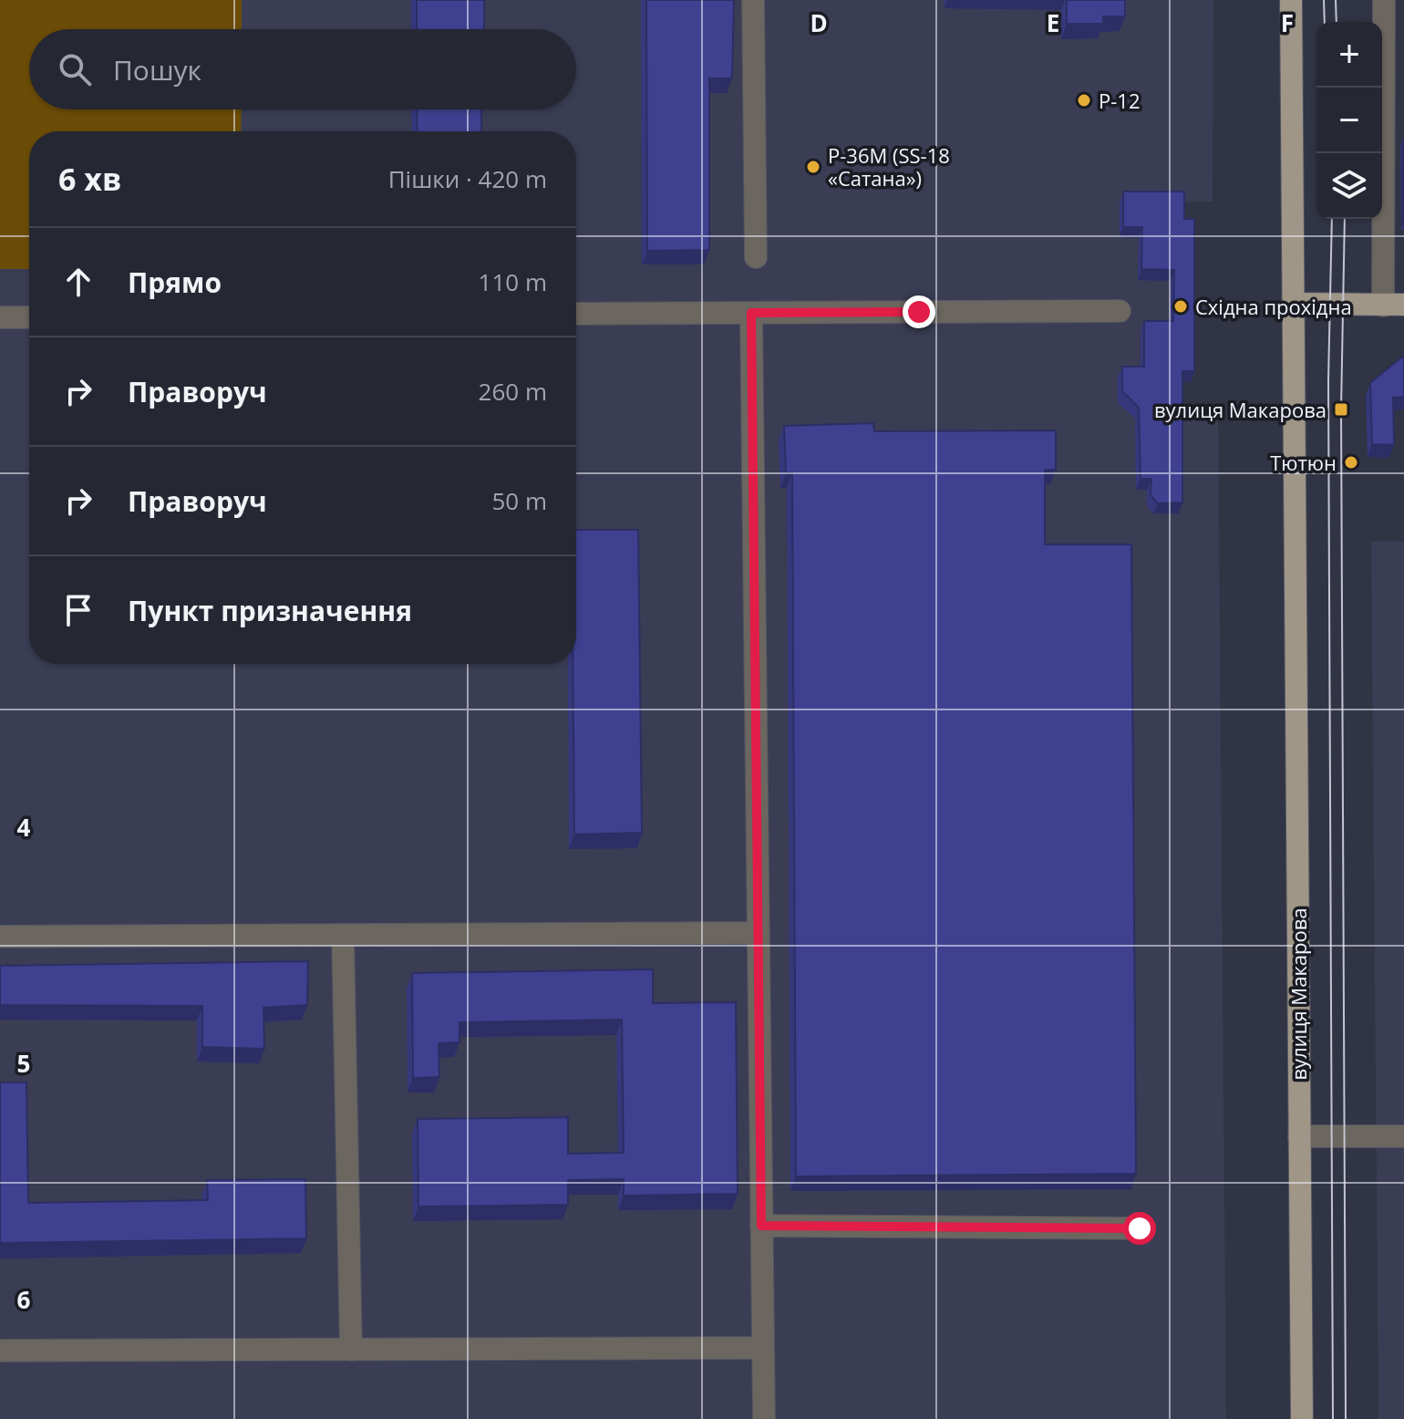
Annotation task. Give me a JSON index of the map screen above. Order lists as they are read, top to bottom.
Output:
{
  "streets": {
    "main road": ["вулиця Макарова"]
  },
  "places": {
    "other": [
      "Р-12",
      "Р-36М (SS-18 «Сатана»)",
      "Східна прохідна",
      "Тютюн"
    ],
    "transit": ["вулиця Макарова"]
  },
  "page": {
    "map_buttons": ["+", "−"],
    "search": "Пошук",
    "heading": ["6 хв", "Пішки · 420 m"],
    "list": [
      ["Прямо", "110 m"],
      ["Праворуч", "260 m"],
      ["Праворуч", "50 m"],
      "Пункт призначення"
    ]
  },
  "grid": {
    "columns": ["D", "E", "F"],
    "rows": ["4", "5", "6"]
  }
}
